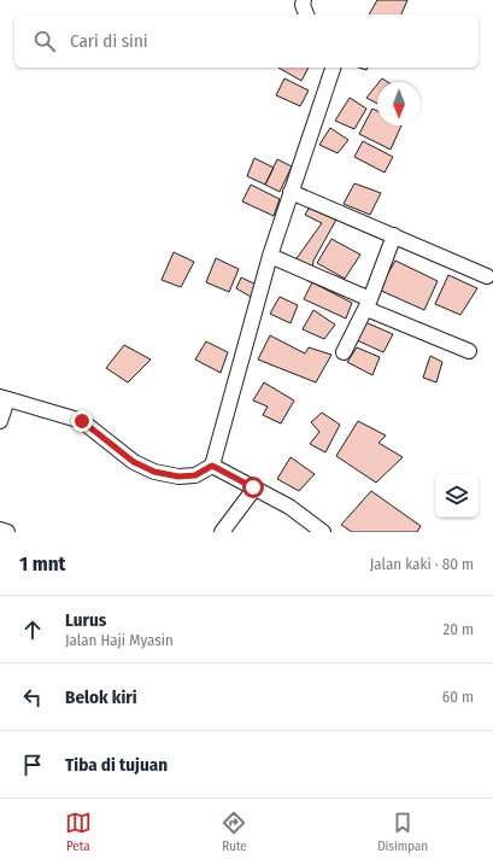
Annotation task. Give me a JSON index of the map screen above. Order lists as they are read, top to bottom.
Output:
{
  "north": "bottom",
  "page": {
    "search": "Cari di sini",
    "heading": ["1 mnt", "Jalan kaki · 80 m"],
    "list": [
      ["Lurus", "Jalan Haji Myasin", "20 m"],
      ["Belok kiri", "60 m"],
      "Tiba di tujuan"
    ],
    "nav": ["Peta", "Rute", "Disimpan"]
  }
}
